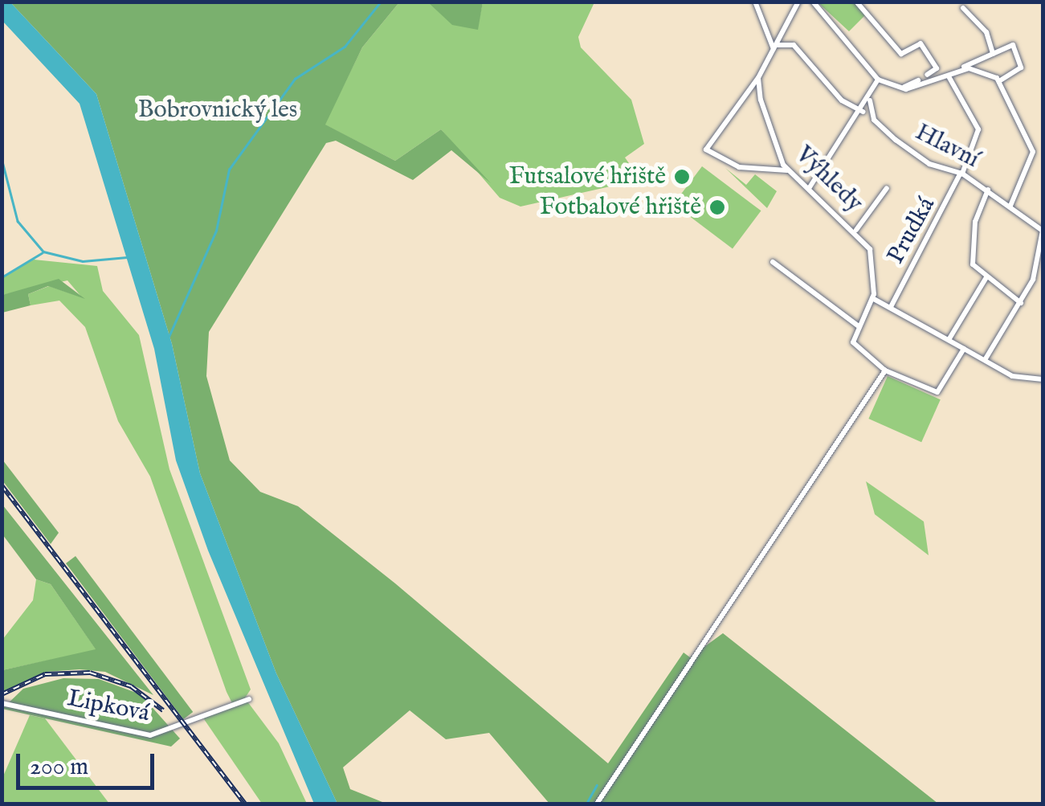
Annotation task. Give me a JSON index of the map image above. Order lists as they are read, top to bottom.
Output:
{
  "streets": {
    "street": [
      "Hlavní",
      "Výhledy",
      "Prudká",
      "Lipková"
    ]
  },
  "crossings": [
    ["Hlavní", "Prudká"]
  ],
  "parks": ["Bobrovnický les"],
  "places": ["Futsalové hřiště", "Fotbalové hřiště"],
  "scale_bar": "200 m"
}
